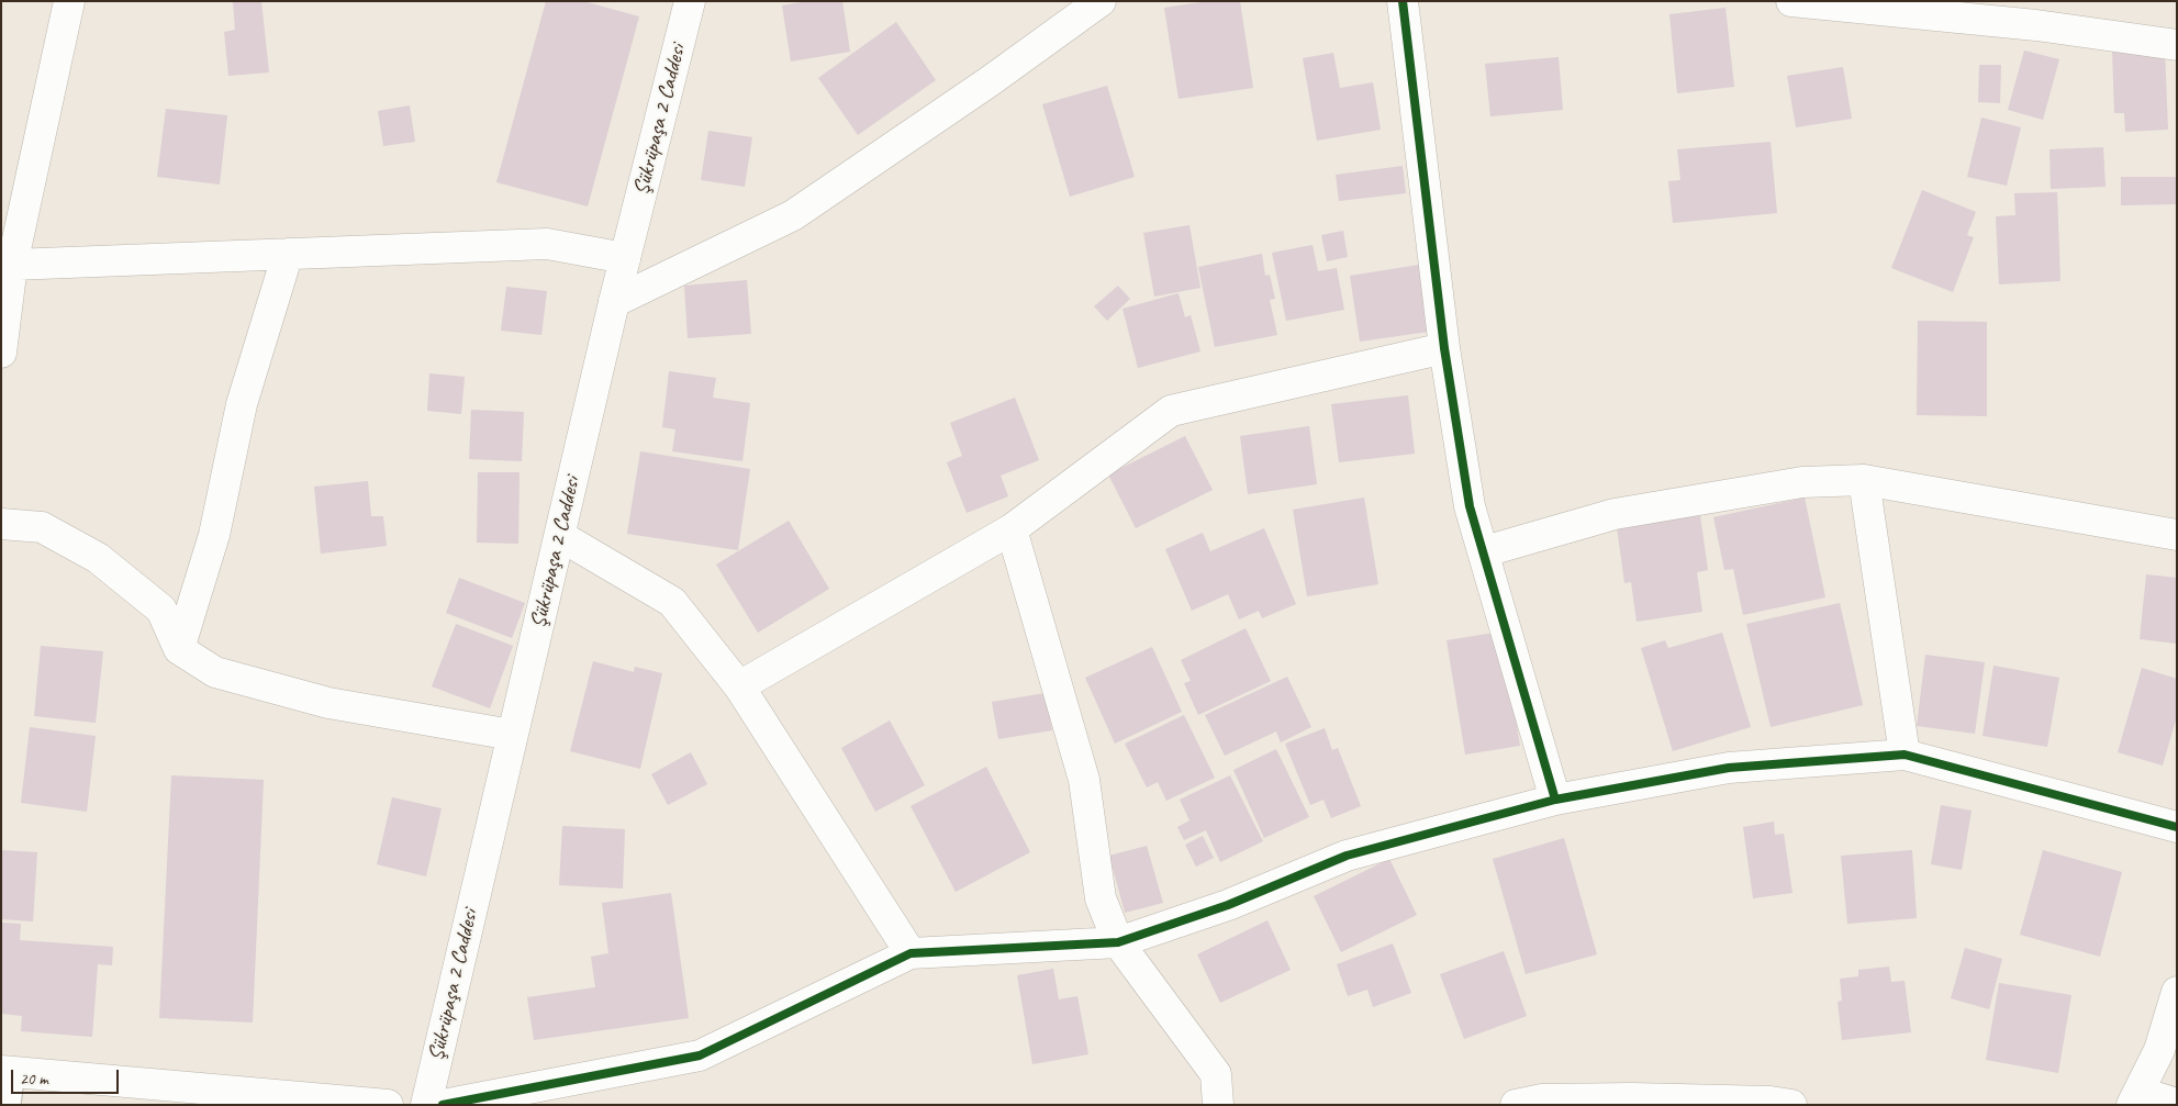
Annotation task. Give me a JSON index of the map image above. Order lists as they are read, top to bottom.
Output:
{
  "streets": {
    "street": ["Şükrüpaşa 2 Caddesi"]
  },
  "scale_bar": "20 m"
}
